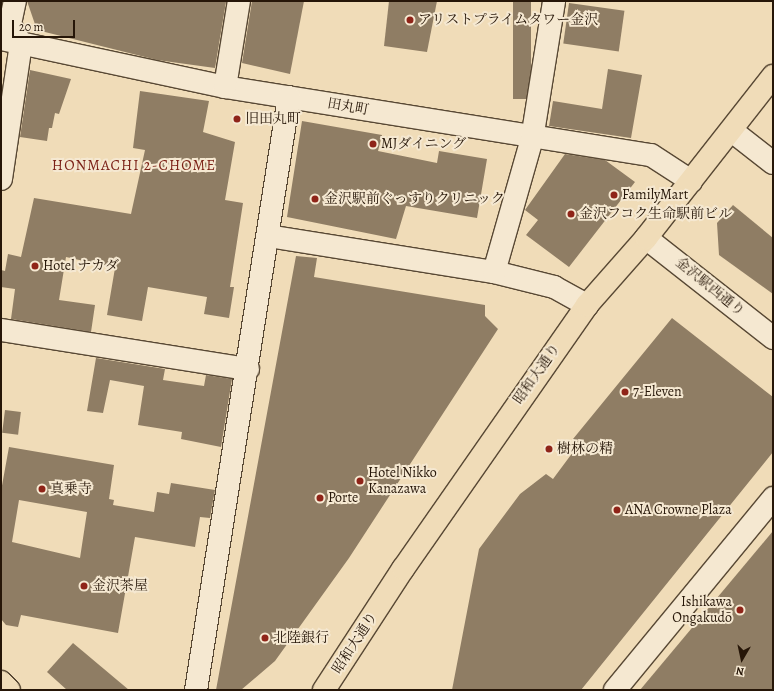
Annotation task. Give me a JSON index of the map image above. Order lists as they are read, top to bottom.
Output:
{
  "streets": {
    "main road": ["昭和大通り"],
    "street": ["田丸町", "金沢駅西通り"]
  },
  "crossings": [
    ["田丸町", "昭和大通り"],
    ["金沢駅西通り", "昭和大通り"]
  ],
  "districts": ["HONMACHI 2-CHOME"],
  "places": [
    "アリストプライムタワー金沢",
    "旧田丸町",
    "MJダイニング",
    "FamilyMart",
    "金沢駅前ぐっすりクリニック",
    "金沢フコク生命駅前ビル",
    "Hotel ナカダ",
    "7-Eleven",
    "樹林の精",
    "Hotel Nikko Kanazawa",
    "真乗寺",
    "Porte",
    "ANA Crowne Plaza",
    "金沢茶屋",
    "Ishikawa Ongakudō",
    "北陸銀行"
  ],
  "scale_bar": "20 m",
  "north": "bottom"
}
